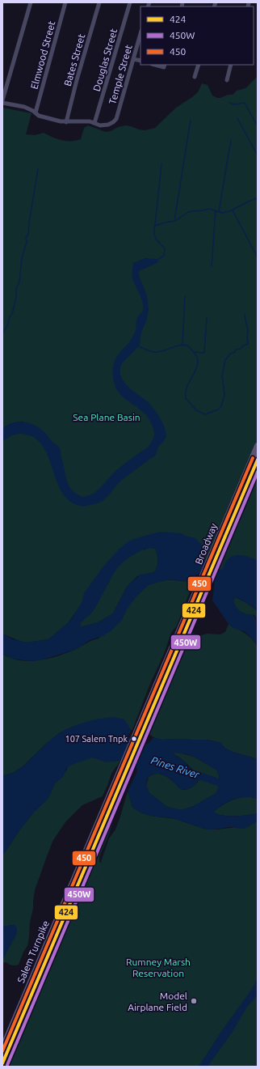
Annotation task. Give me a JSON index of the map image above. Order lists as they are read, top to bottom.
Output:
{
  "streets": {
    "main road": ["Broadway", "Salem Turnpike"],
    "street": [
      "Elmwood Street",
      "Bates Street",
      "Douglas Street",
      "Temple Street"
    ]
  },
  "crossings": [
    ["Douglas Street", "Temple Street"],
    ["Broadway", "Salem Turnpike"]
  ],
  "water": ["Pines River"],
  "parks": ["Sea Plane Basin", "Rumney Marsh Reservation"],
  "places": ["107 Salem Tnpk", "Model Airplane Field"],
  "lines": ["transit line 450", "transit line 424", "transit line 450W"],
  "legend": ["424", "450W", "450"]
}
